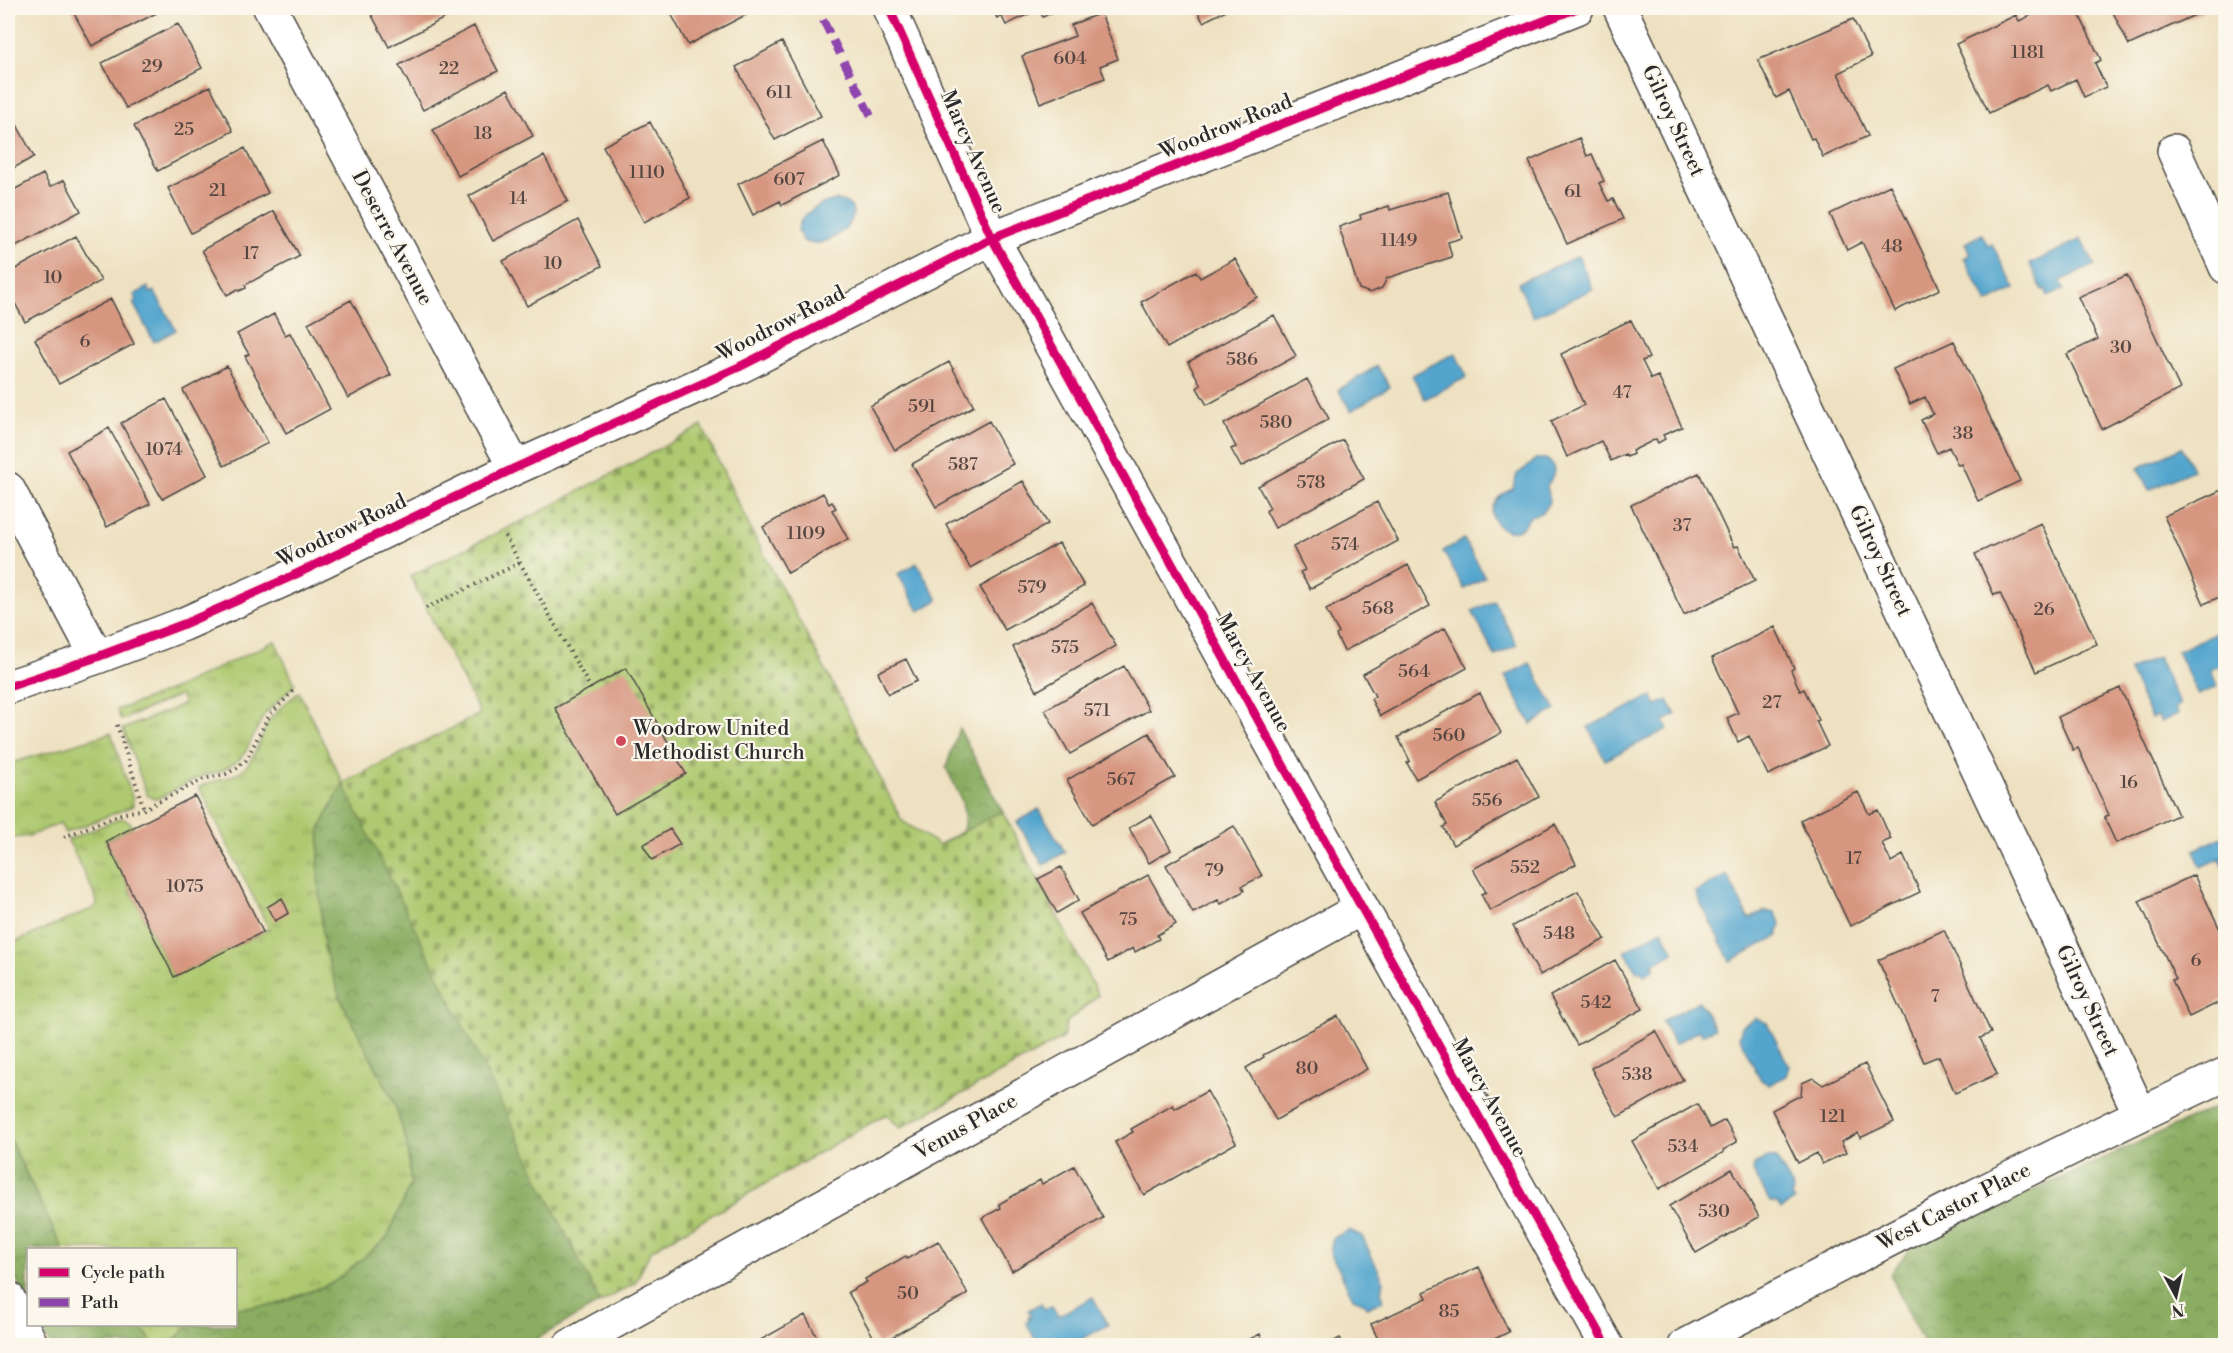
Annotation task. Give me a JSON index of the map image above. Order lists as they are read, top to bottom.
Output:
{
  "streets": {
    "street": [
      "Gilroy Street",
      "Woodrow Road",
      "Marcy Avenue",
      "Deserre Avenue",
      "Venus Place",
      "West Castor Place"
    ]
  },
  "crossings": [
    ["Gilroy Street", "West Castor Place"],
    ["Woodrow Road", "Marcy Avenue"],
    ["Woodrow Road", "Deserre Avenue"],
    ["Marcy Avenue", "Venus Place"]
  ],
  "places": ["Woodrow United Methodist Church"],
  "house_numbers": [
    "1181",
    "604",
    "29",
    "22",
    "611",
    "25",
    "18",
    "1110",
    "607",
    "21",
    "61",
    "14",
    "1149",
    "48",
    "17",
    "10",
    "10",
    "6",
    "30",
    "586",
    "47",
    "591",
    "580",
    "38",
    "1074",
    "587",
    "578",
    "37",
    "1109",
    "574",
    "579",
    "568",
    "26",
    "575",
    "564",
    "27",
    "571",
    "560",
    "567",
    "16",
    "556",
    "17",
    "552",
    "79",
    "1075",
    "75",
    "548",
    "6",
    "7",
    "542",
    "80",
    "538",
    "121",
    "534",
    "530",
    "50",
    "85"
  ],
  "legend": ["Cycle path", "Path"],
  "north": "bottom"
}
